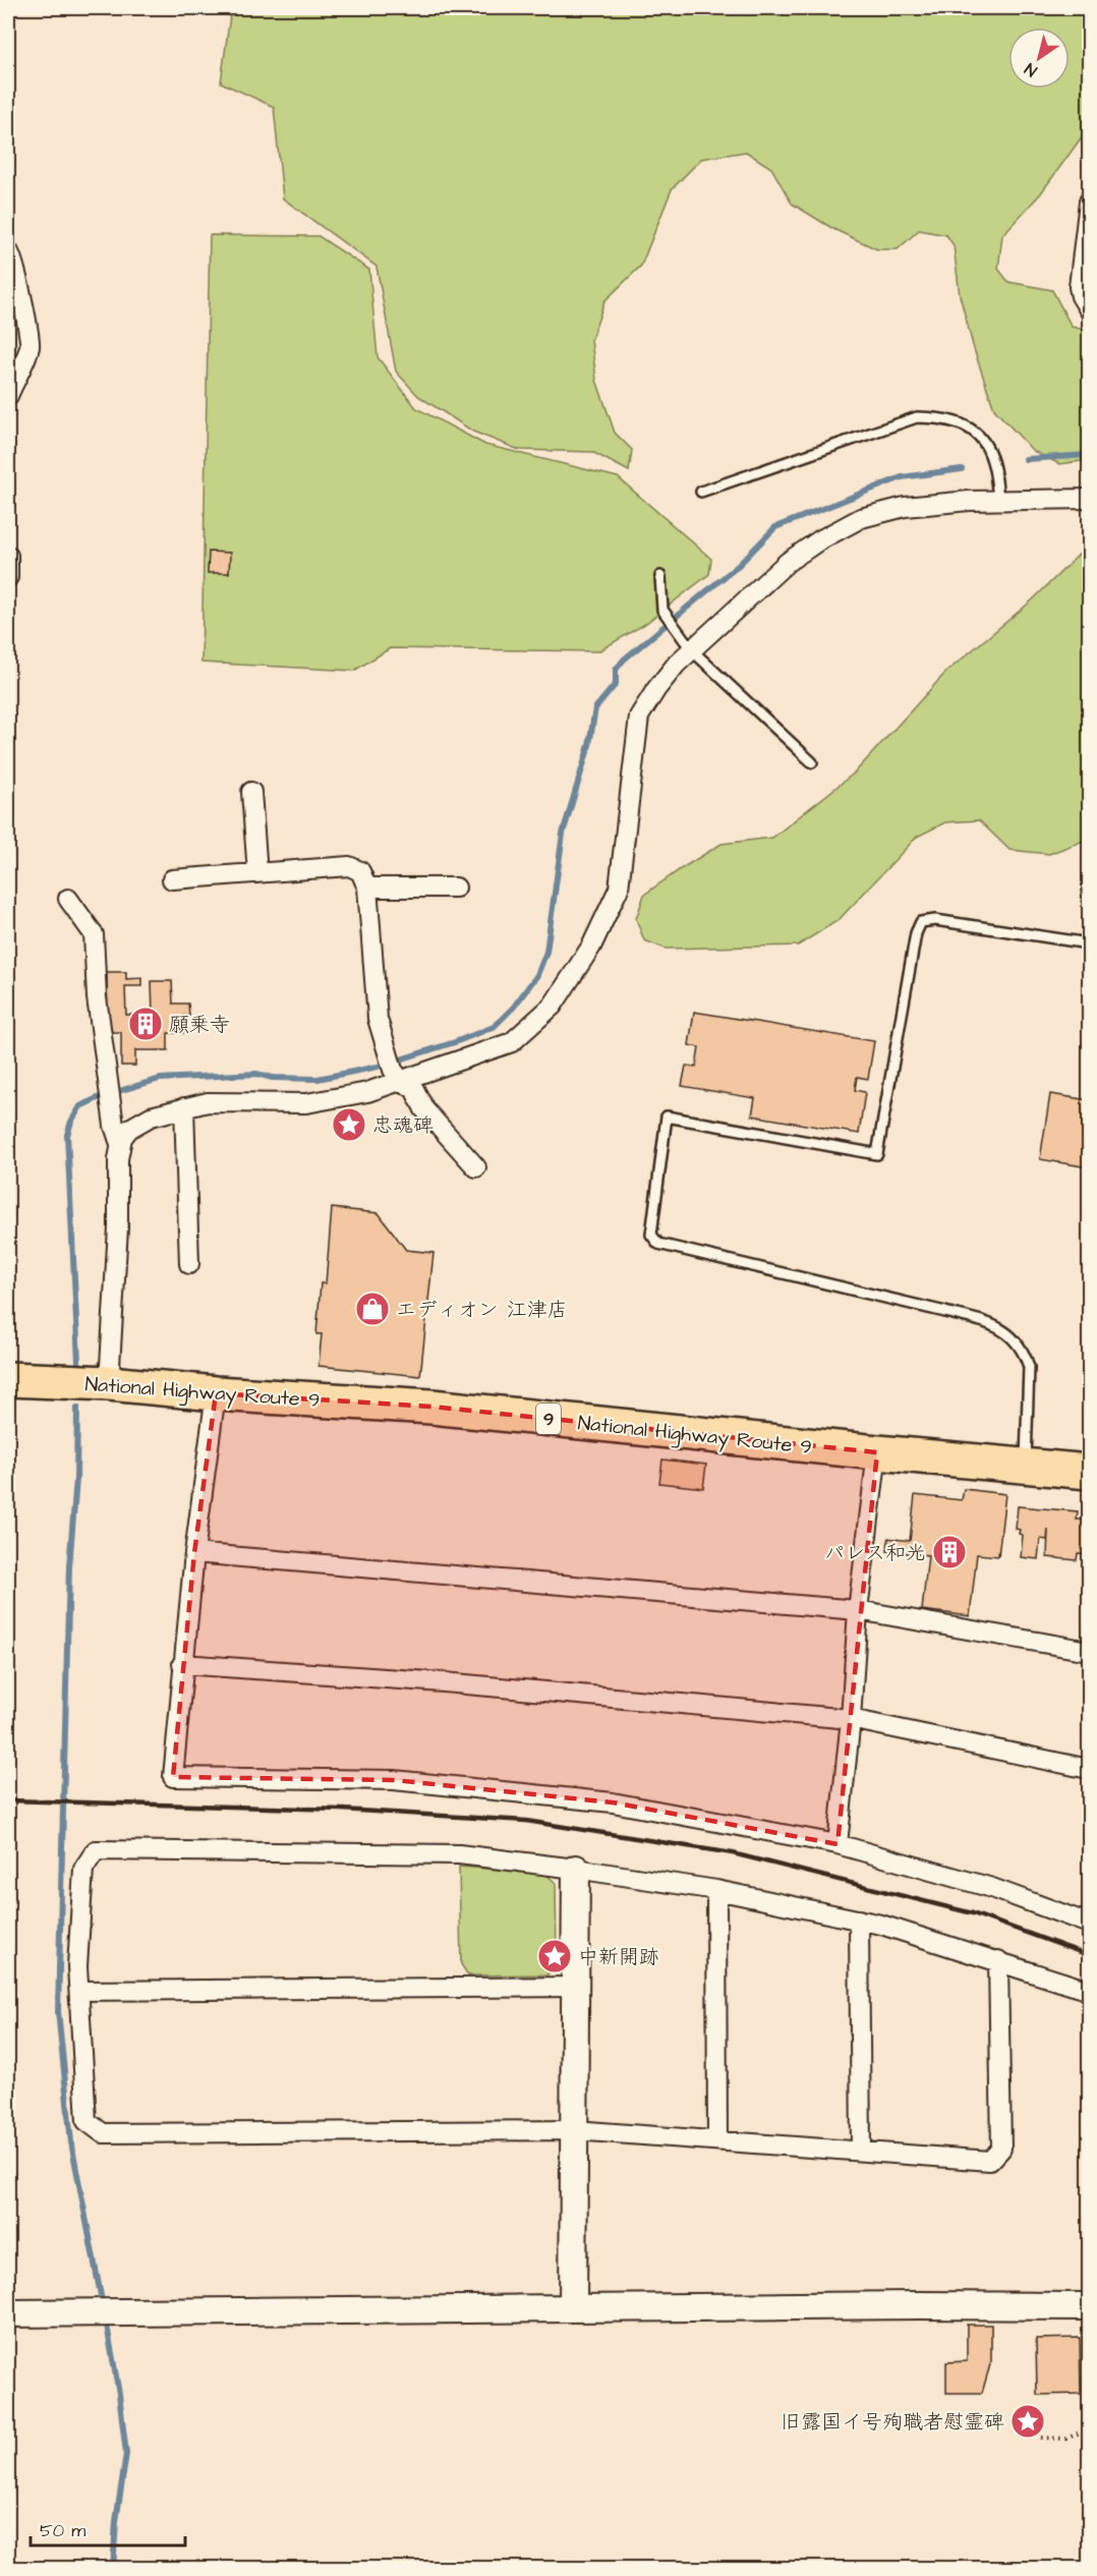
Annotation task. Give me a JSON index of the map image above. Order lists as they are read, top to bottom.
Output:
{
  "streets": {
    "highway": ["National Highway Route 9", "9"]
  },
  "places": {
    "building": ["願乗寺", "パレス和光"],
    "place": ["忠魂碑", "中新開跡", "旧露国イ号殉職者慰霊碑"],
    "shop": ["エディオン 江津店"]
  },
  "scale_bar": "50 m",
  "north": "bottom left"
}
